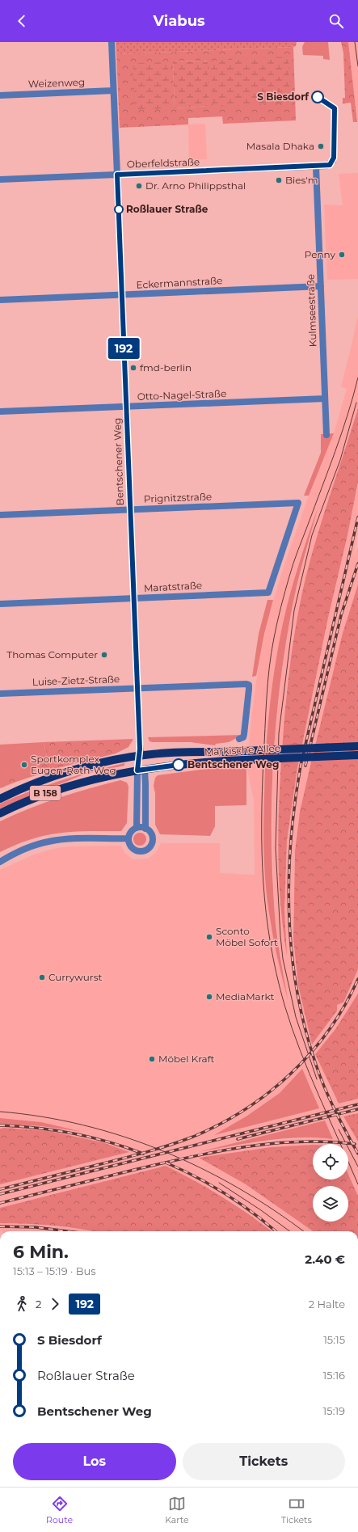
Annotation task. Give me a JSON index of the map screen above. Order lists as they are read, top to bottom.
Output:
{
  "streets": {
    "main road": ["Märkische Allee", "B 158"],
    "street": [
      "Weizenweg",
      "Oberfeldstraße",
      "Eckermannstraße",
      "Kulmseestraße",
      "Otto-Nagel-Straße",
      "Bentschener Weg",
      "Prignitzstraße",
      "Maratstraße",
      "Luise-Zietz-Straße"
    ]
  },
  "crossings": [
    ["Oberfeldstraße", "Kulmseestraße"],
    ["Oberfeldstraße", "Bentschener Weg"],
    ["Eckermannstraße", "Kulmseestraße"],
    ["Eckermannstraße", "Bentschener Weg"],
    ["Kulmseestraße", "Otto-Nagel-Straße"],
    ["Otto-Nagel-Straße", "Bentschener Weg"],
    ["Bentschener Weg", "Prignitzstraße"],
    ["Bentschener Weg", "Maratstraße"],
    ["Bentschener Weg", "Luise-Zietz-Straße"],
    ["Bentschener Weg", "Märkische Allee"],
    ["Prignitzstraße", "Maratstraße"]
  ],
  "places": [
    "S Biesdorf",
    "Masala Dhaka",
    "Bies'm",
    "Dr. Arno Philippsthal",
    "Roßlauer Straße",
    "Penny",
    "fmd-berlin",
    "Thomas Computer",
    "Sportkomplex Eugen-Roth-Weg",
    "Bentschener Weg",
    "Sconto Möbel Sofort",
    "Currywurst",
    "MediaMarkt",
    "Möbel Kraft"
  ],
  "lines": ["bus line 192"],
  "page": {
    "header": "Viabus",
    "on_map": "192",
    "heading": ["6 Min.", "15:13 – 15:19 · Bus", "2.40 €"],
    "legs": ["2", "192", "2 Halte"],
    "list": [
      {
        "name": "S Biesdorf",
        "value": "15:15"
      },
      {
        "name": "Roßlauer Straße",
        "value": "15:16"
      },
      {
        "name": "Bentschener Weg",
        "value": "15:19"
      }
    ],
    "buttons": ["Los", "Tickets"],
    "tabs": ["Route", "Karte", "Tickets"]
  }
}
